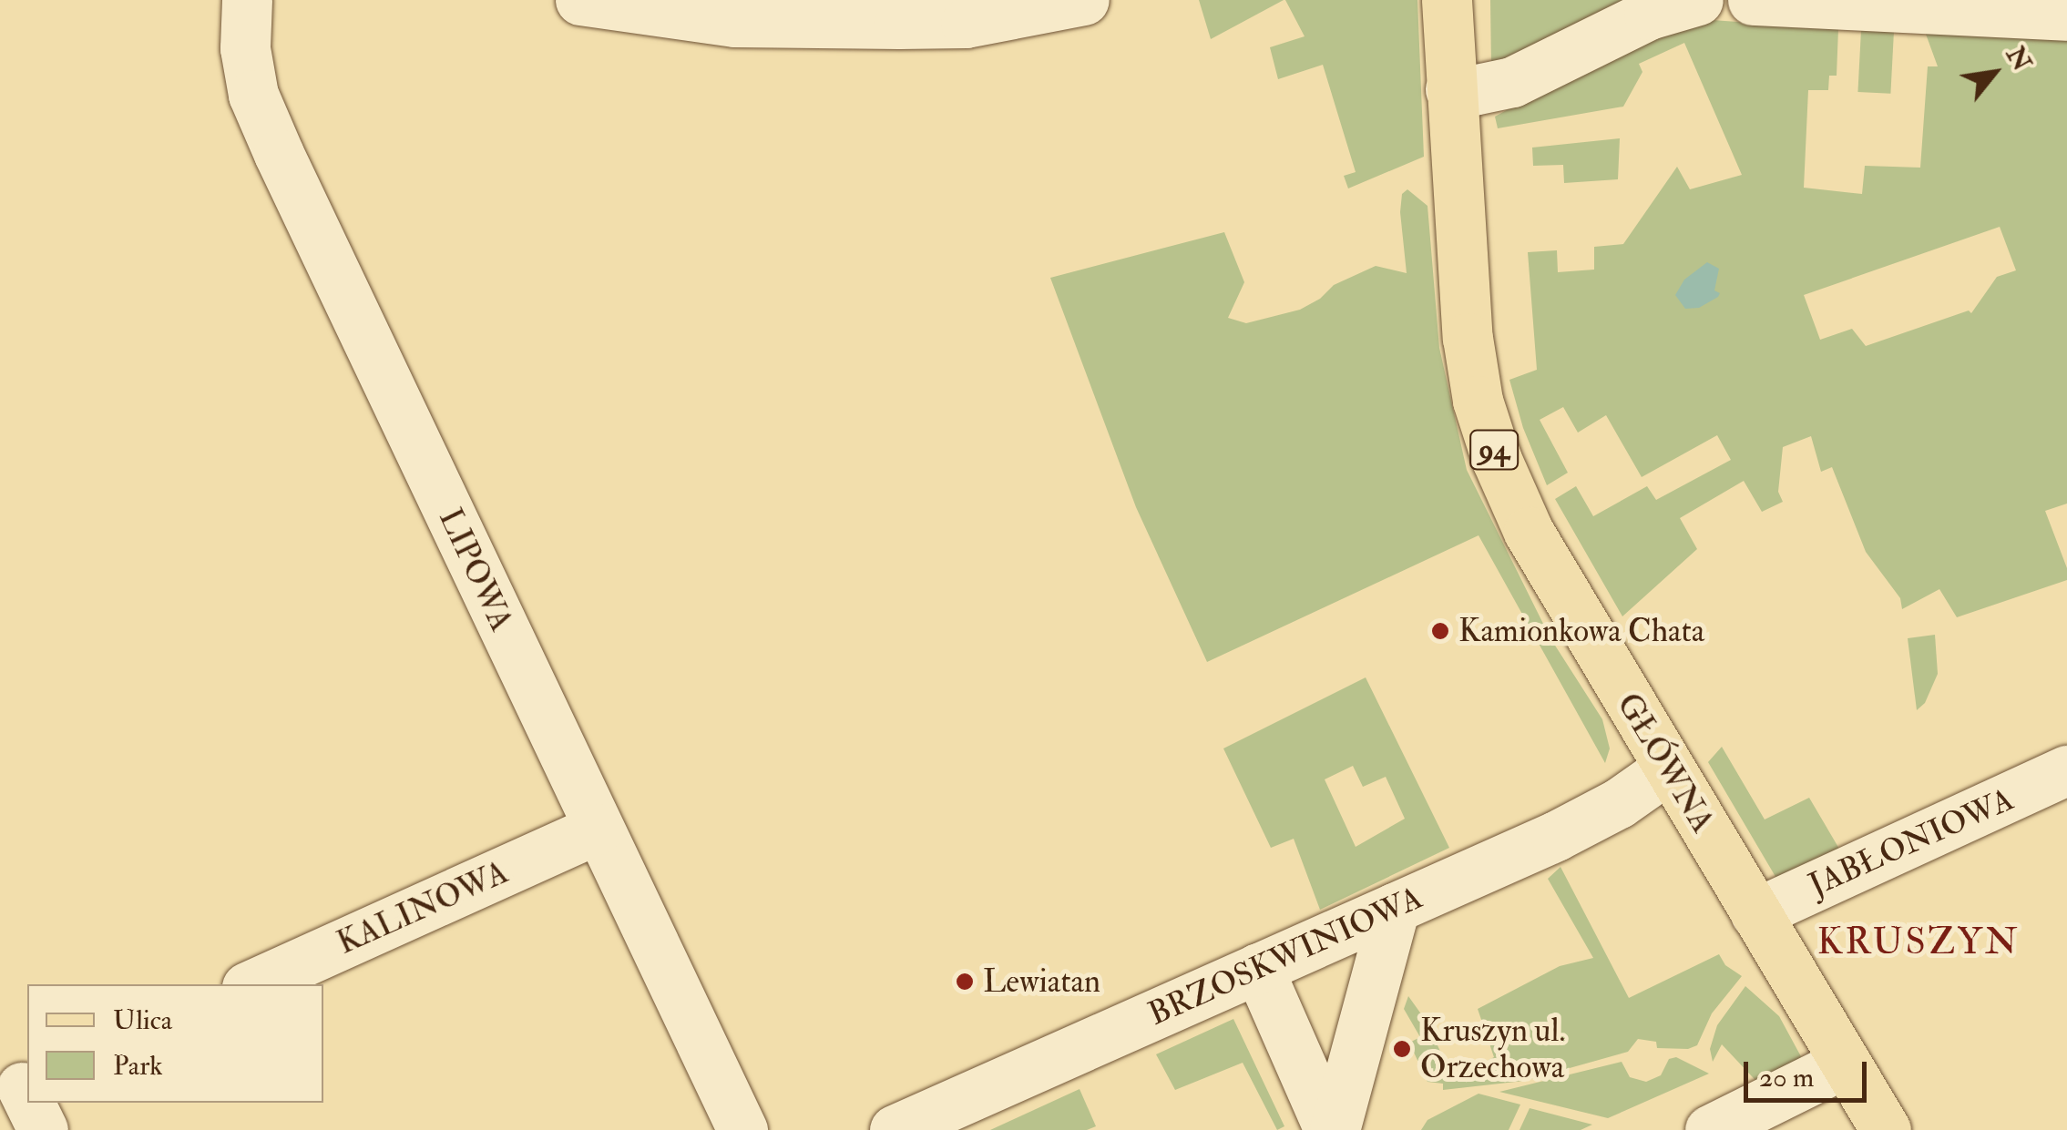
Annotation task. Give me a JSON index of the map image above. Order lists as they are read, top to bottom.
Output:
{
  "streets": {
    "main road": ["94", "GŁÓWNA"],
    "street": [
      "LIPOWA",
      "JABŁONIOWA",
      "KALINOWA",
      "BRZOSKWINIOWA"
    ]
  },
  "crossings": [
    ["LIPOWA", "KALINOWA"],
    ["GŁÓWNA", "JABŁONIOWA"],
    ["GŁÓWNA", "BRZOSKWINIOWA"]
  ],
  "districts": ["KRUSZYN"],
  "places": ["Kamionkowa Chata", "Lewiatan", "Kruszyn ul. Orzechowa"],
  "legend": ["Ulica", "Park"],
  "scale_bar": "20 m",
  "north": "top right"
}
